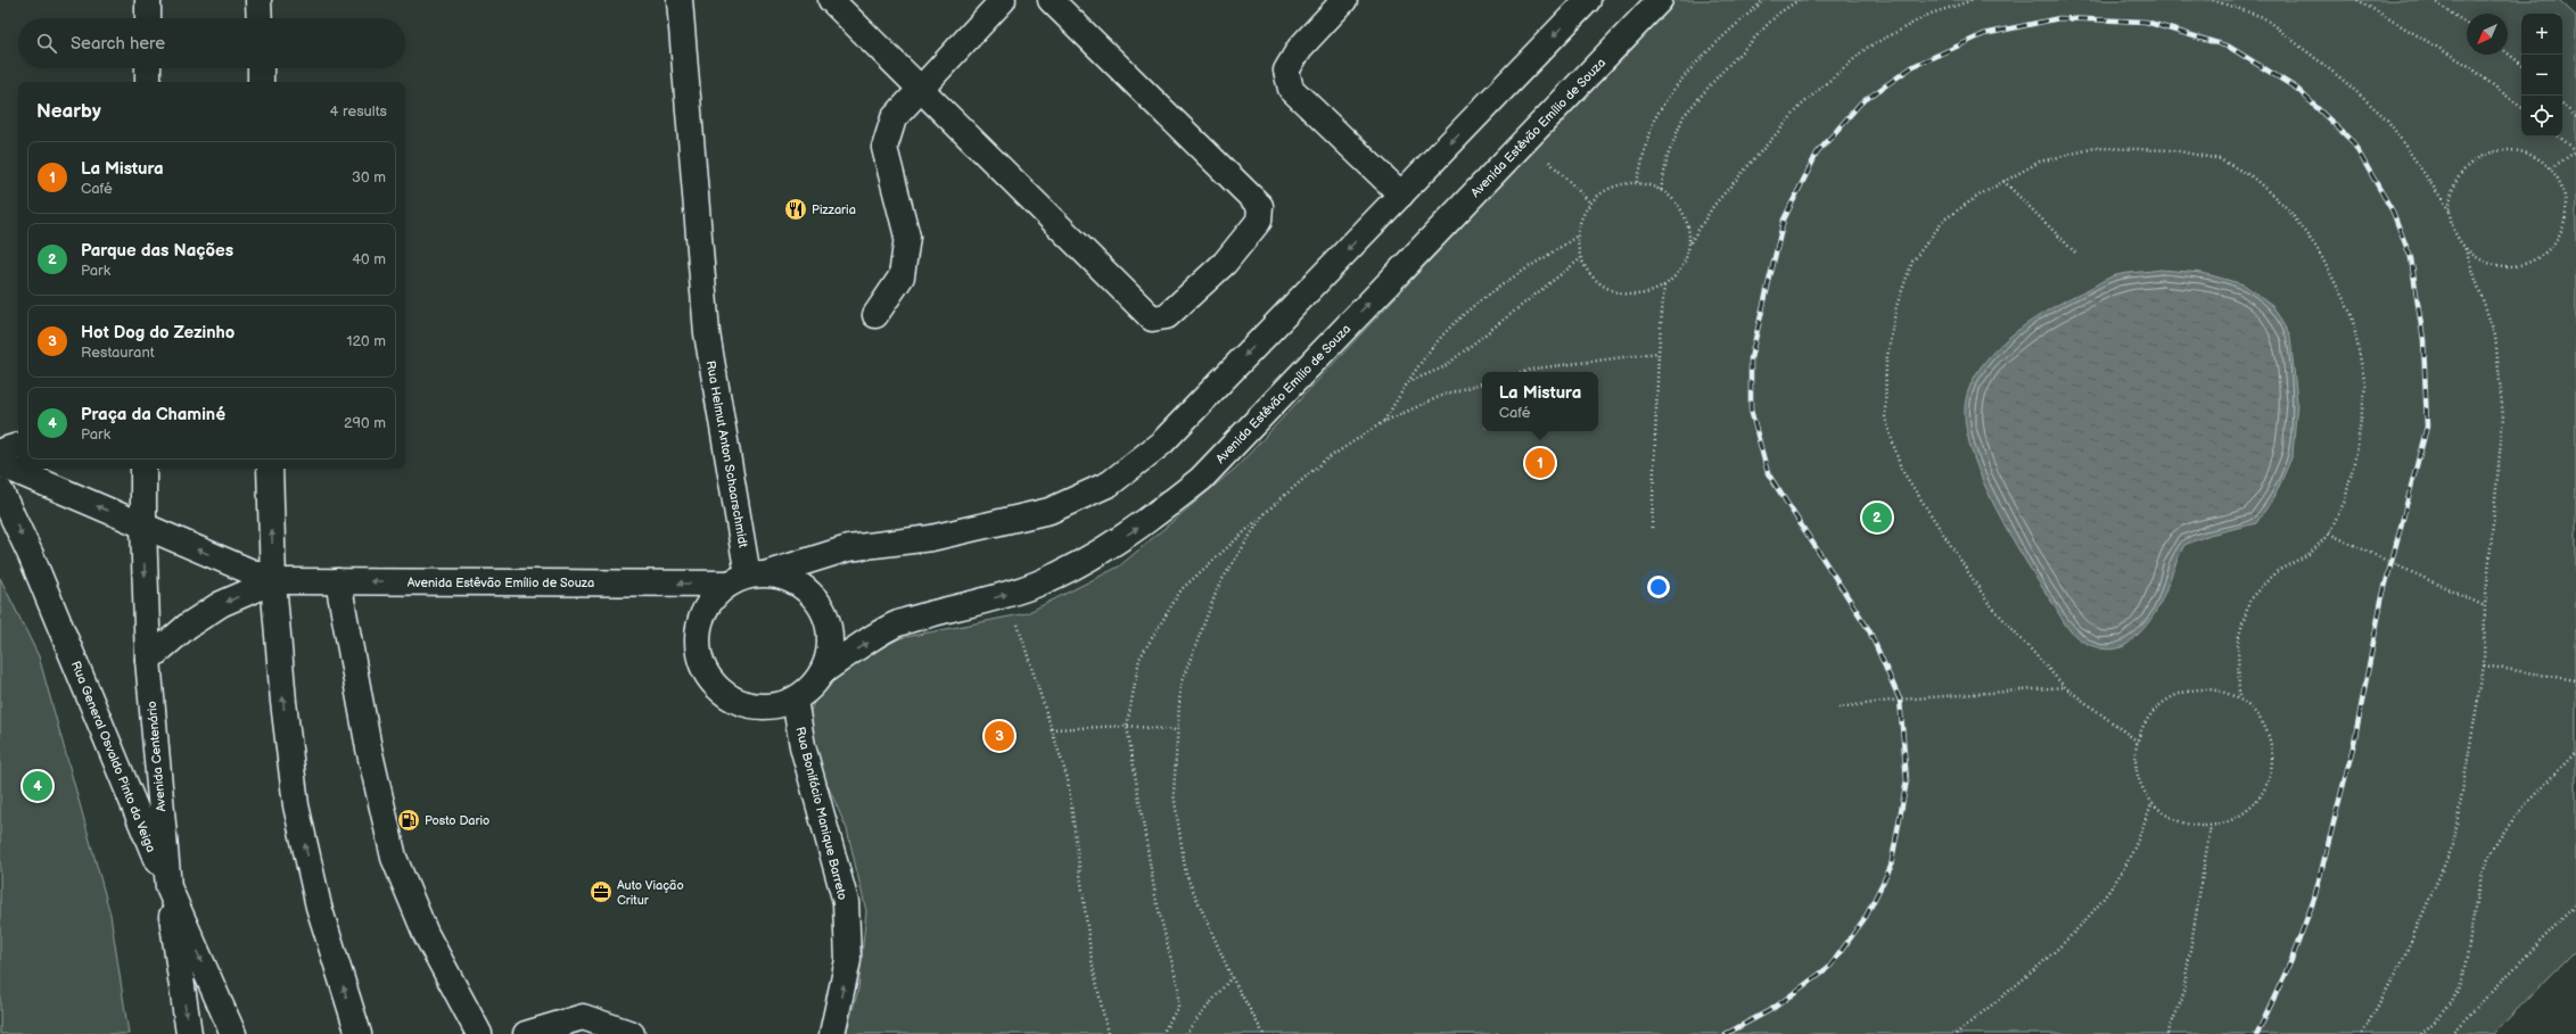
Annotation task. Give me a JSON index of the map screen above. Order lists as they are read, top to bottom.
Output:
{
  "streets": {
    "main road": [
      "Avenida Estêvão Emílio de Souza",
      "Rua Helmut Anton Schaarschmidt",
      "Rua General Osvaldo Pinto da Veiga",
      "Avenida Centenário",
      "Rua Bonifácio Manique Barreto"
    ]
  },
  "crossings": [
    ["Avenida Estêvão Emílio de Souza", "Rua Helmut Anton Schaarschmidt"],
    ["Avenida Estêvão Emílio de Souza", "Rua Bonifácio Manique Barreto"],
    ["Rua Helmut Anton Schaarschmidt", "Rua Bonifácio Manique Barreto"],
    ["Rua General Osvaldo Pinto da Veiga", "Avenida Centenário"]
  ],
  "one_way": ["Rua Bonifácio Manique Barreto"],
  "places": {
    "restaurant": ["Pizzaria"],
    "fuel station": ["Posto Dario"],
    "office": ["Auto Viação Critur"]
  },
  "north": "bottom left",
  "page": {
    "map_buttons": ["+", "−"],
    "search": "Search here",
    "heading": ["Nearby", "4 results"],
    "list": [
      {
        "mark": "1",
        "name": "La Mistura",
        "note": "Café",
        "value": "30 m"
      },
      {
        "mark": "2",
        "name": "Parque das Nações",
        "note": "Park",
        "value": "40 m"
      },
      {
        "mark": "3",
        "name": "Hot Dog do Zezinho",
        "note": "Restaurant",
        "value": "120 m"
      },
      {
        "mark": "4",
        "name": "Praça da Chaminé",
        "note": "Park",
        "value": "290 m"
      }
    ],
    "popup": ["La Mistura", "Café"],
    "pins": [
      "1",
      "2",
      "3",
      "4"
    ]
  }
}
